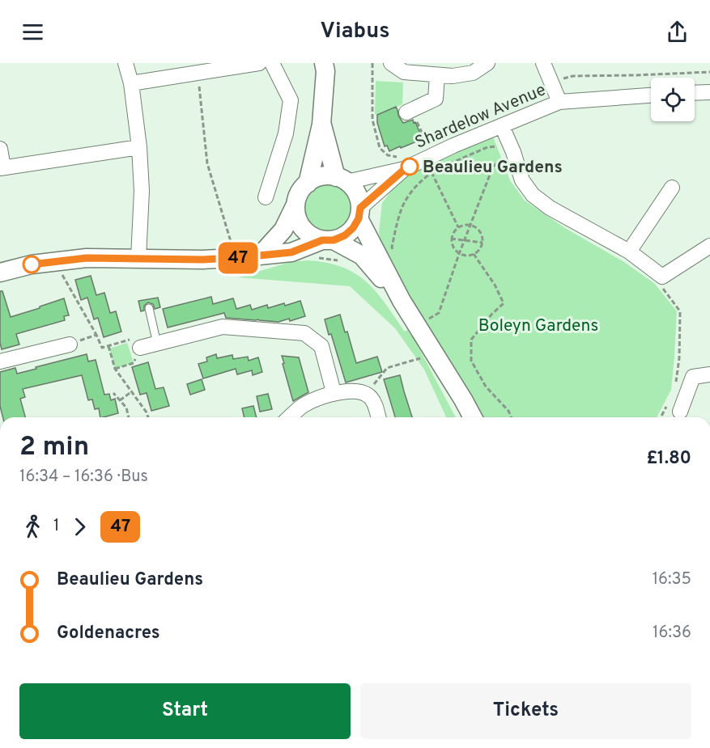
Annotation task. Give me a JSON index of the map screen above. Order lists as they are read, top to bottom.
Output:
{
  "streets": {
    "street": ["Shardelow Avenue"]
  },
  "parks": ["Boleyn Gardens"],
  "places": ["Beaulieu Gardens"],
  "lines": ["bus line 47"],
  "page": {
    "header": "Viabus",
    "on_map": "47",
    "heading": ["2 min", "16:34 – 16:36 · Bus", "£1.80"],
    "legs": ["1", "47"],
    "list": [
      {
        "name": "Beaulieu Gardens",
        "value": "16:35"
      },
      {
        "name": "Goldenacres",
        "value": "16:36"
      }
    ],
    "buttons": ["Start", "Tickets"]
  }
}
